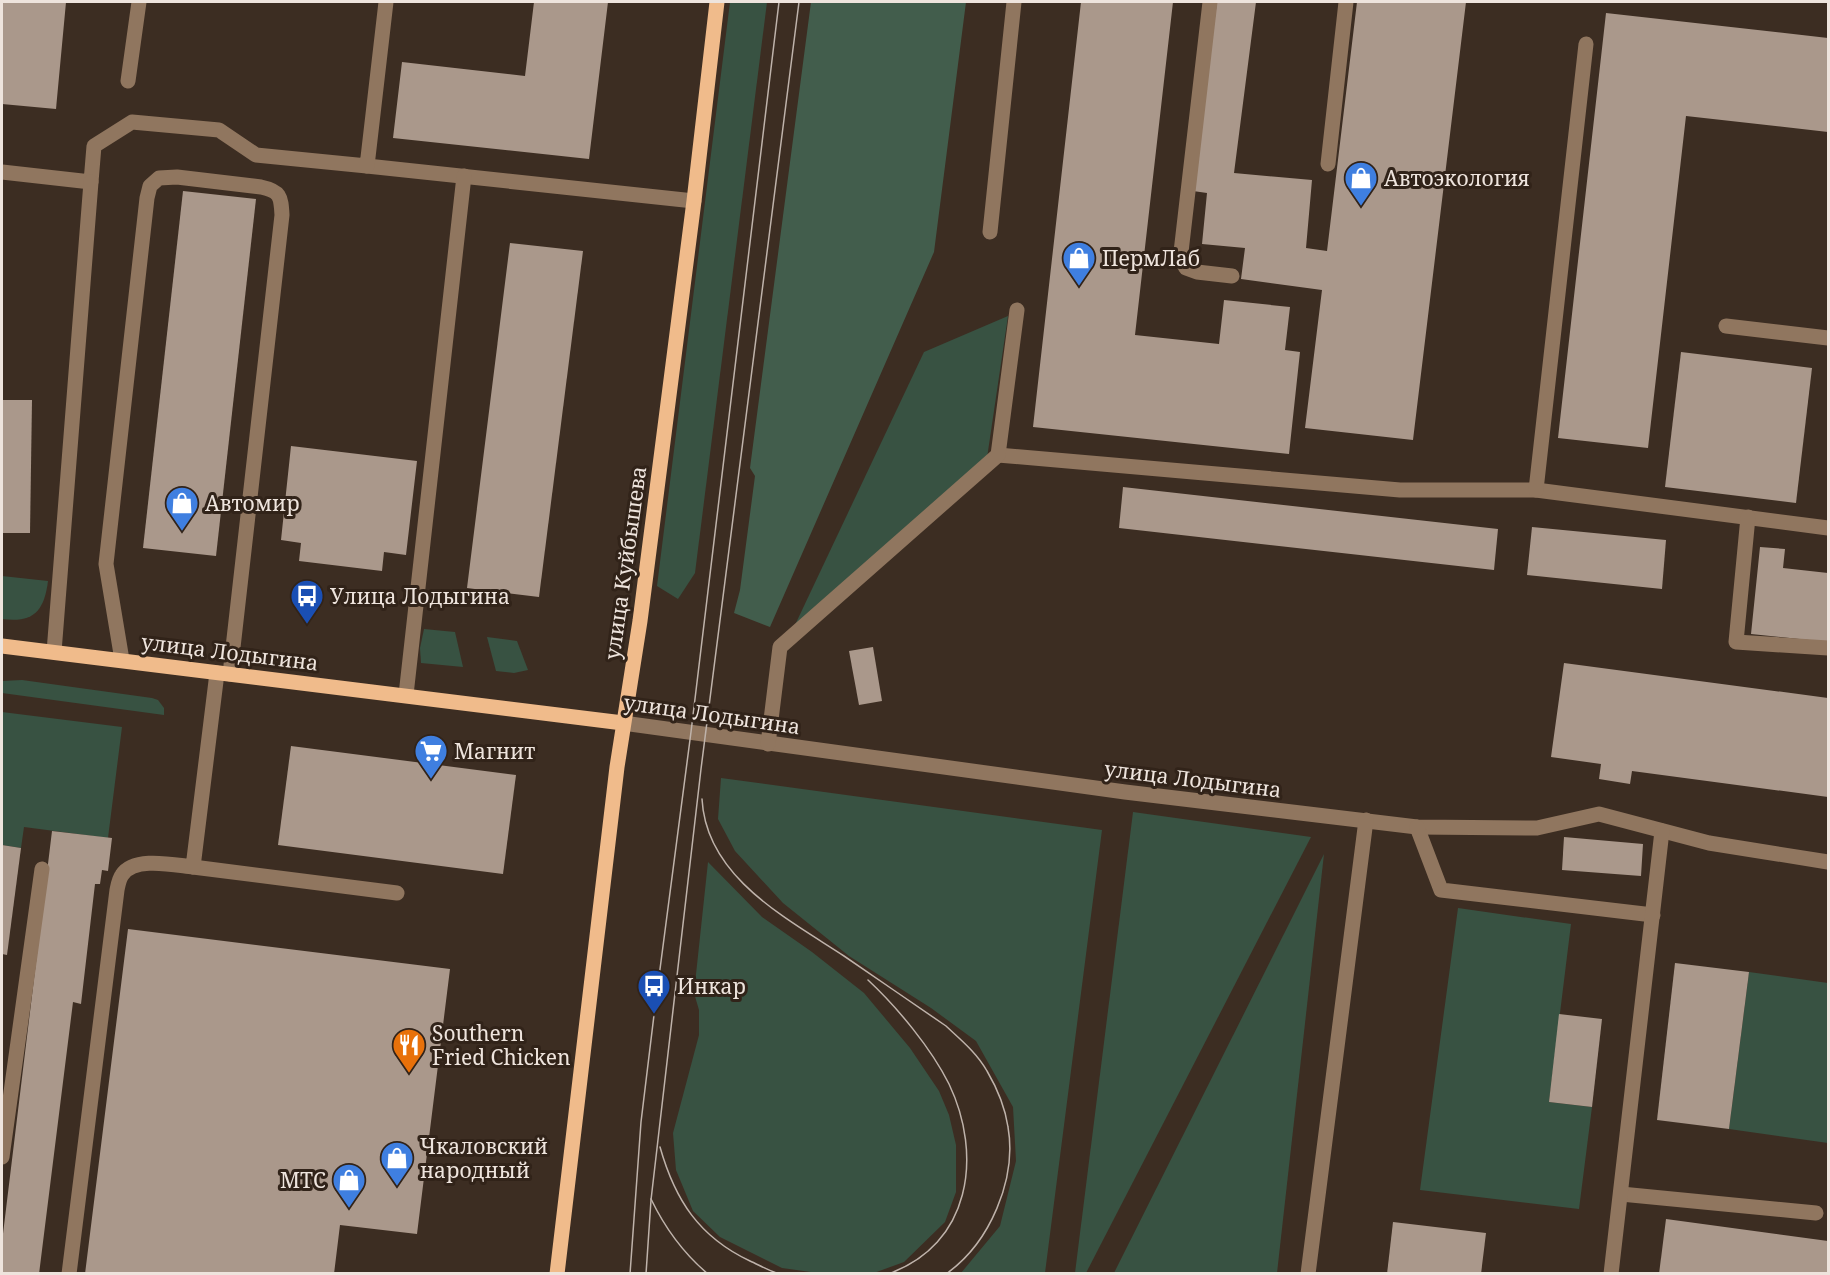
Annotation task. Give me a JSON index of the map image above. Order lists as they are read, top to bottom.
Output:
{
  "streets": {
    "main road": ["улица Куйбышева", "улица Лодыгина"]
  },
  "crossings": [
    ["улица Куйбышева", "улица Лодыгина"]
  ],
  "places": {
    "shop": [
      "Автоэкология",
      "ПермЛаб",
      "Автомир",
      "Чкаловский народный",
      "МТС"
    ],
    "bus stop": ["Улица Лодыгина", "Инкар"],
    "supermarket": ["Магнит"],
    "restaurant": ["Southern Fried Chicken"]
  }
}
